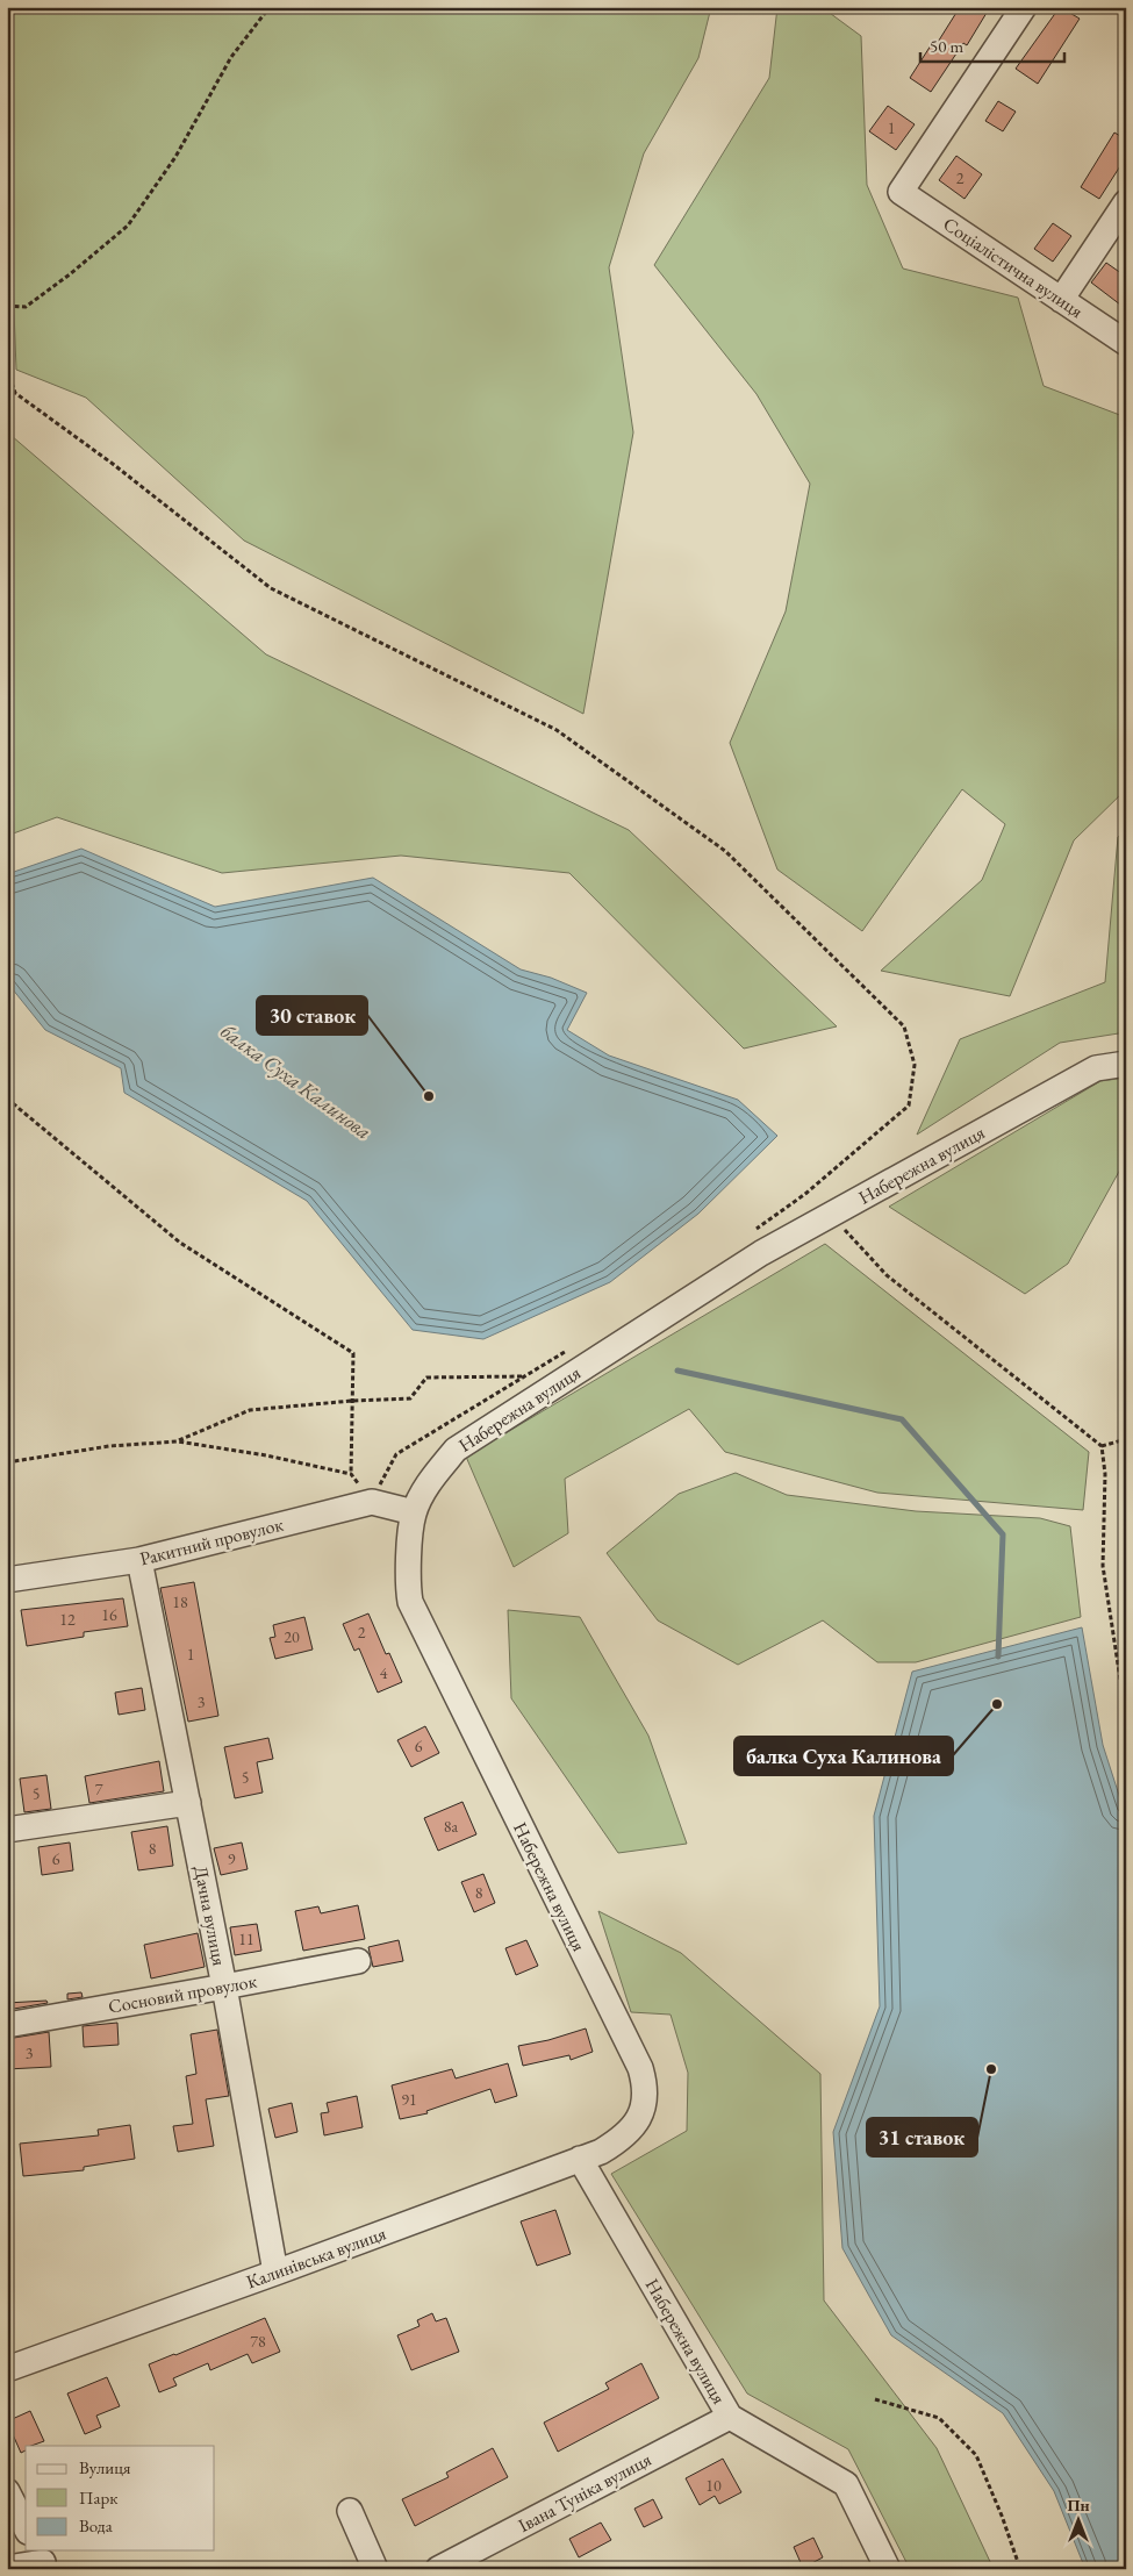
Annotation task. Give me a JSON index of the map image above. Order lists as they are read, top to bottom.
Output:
{
  "streets": {
    "street": [
      "Соціалістична вулиця",
      "Набережна вулиця",
      "Ракитний провулок",
      "Дачна вулиця",
      "Сосновий провулок",
      "Калинівська вулиця",
      "Івана Туніка вулиця"
    ]
  },
  "crossings": [
    ["Набережна вулиця", "Ракитний провулок"],
    ["Набережна вулиця", "Калинівська вулиця"],
    ["Набережна вулиця", "Івана Туніка вулиця"],
    ["Ракитний провулок", "Дачна вулиця"],
    ["Дачна вулиця", "Сосновий провулок"],
    ["Дачна вулиця", "Калинівська вулиця"]
  ],
  "water": ["балка Суха Калинова"],
  "places": ["30 ставок", "балка Суха Калинова", "31 ставок"],
  "house_numbers": [
    "1",
    "2",
    "18",
    "16",
    "12",
    "2",
    "20",
    "1",
    "4",
    "3",
    "6",
    "5",
    "7",
    "5",
    "8а",
    "8",
    "6",
    "9",
    "8",
    "11",
    "3",
    "91",
    "78",
    "10"
  ],
  "legend": ["Вулиця", "Парк", "Вода"],
  "scale_bar": "50 m",
  "north": "top"
}
